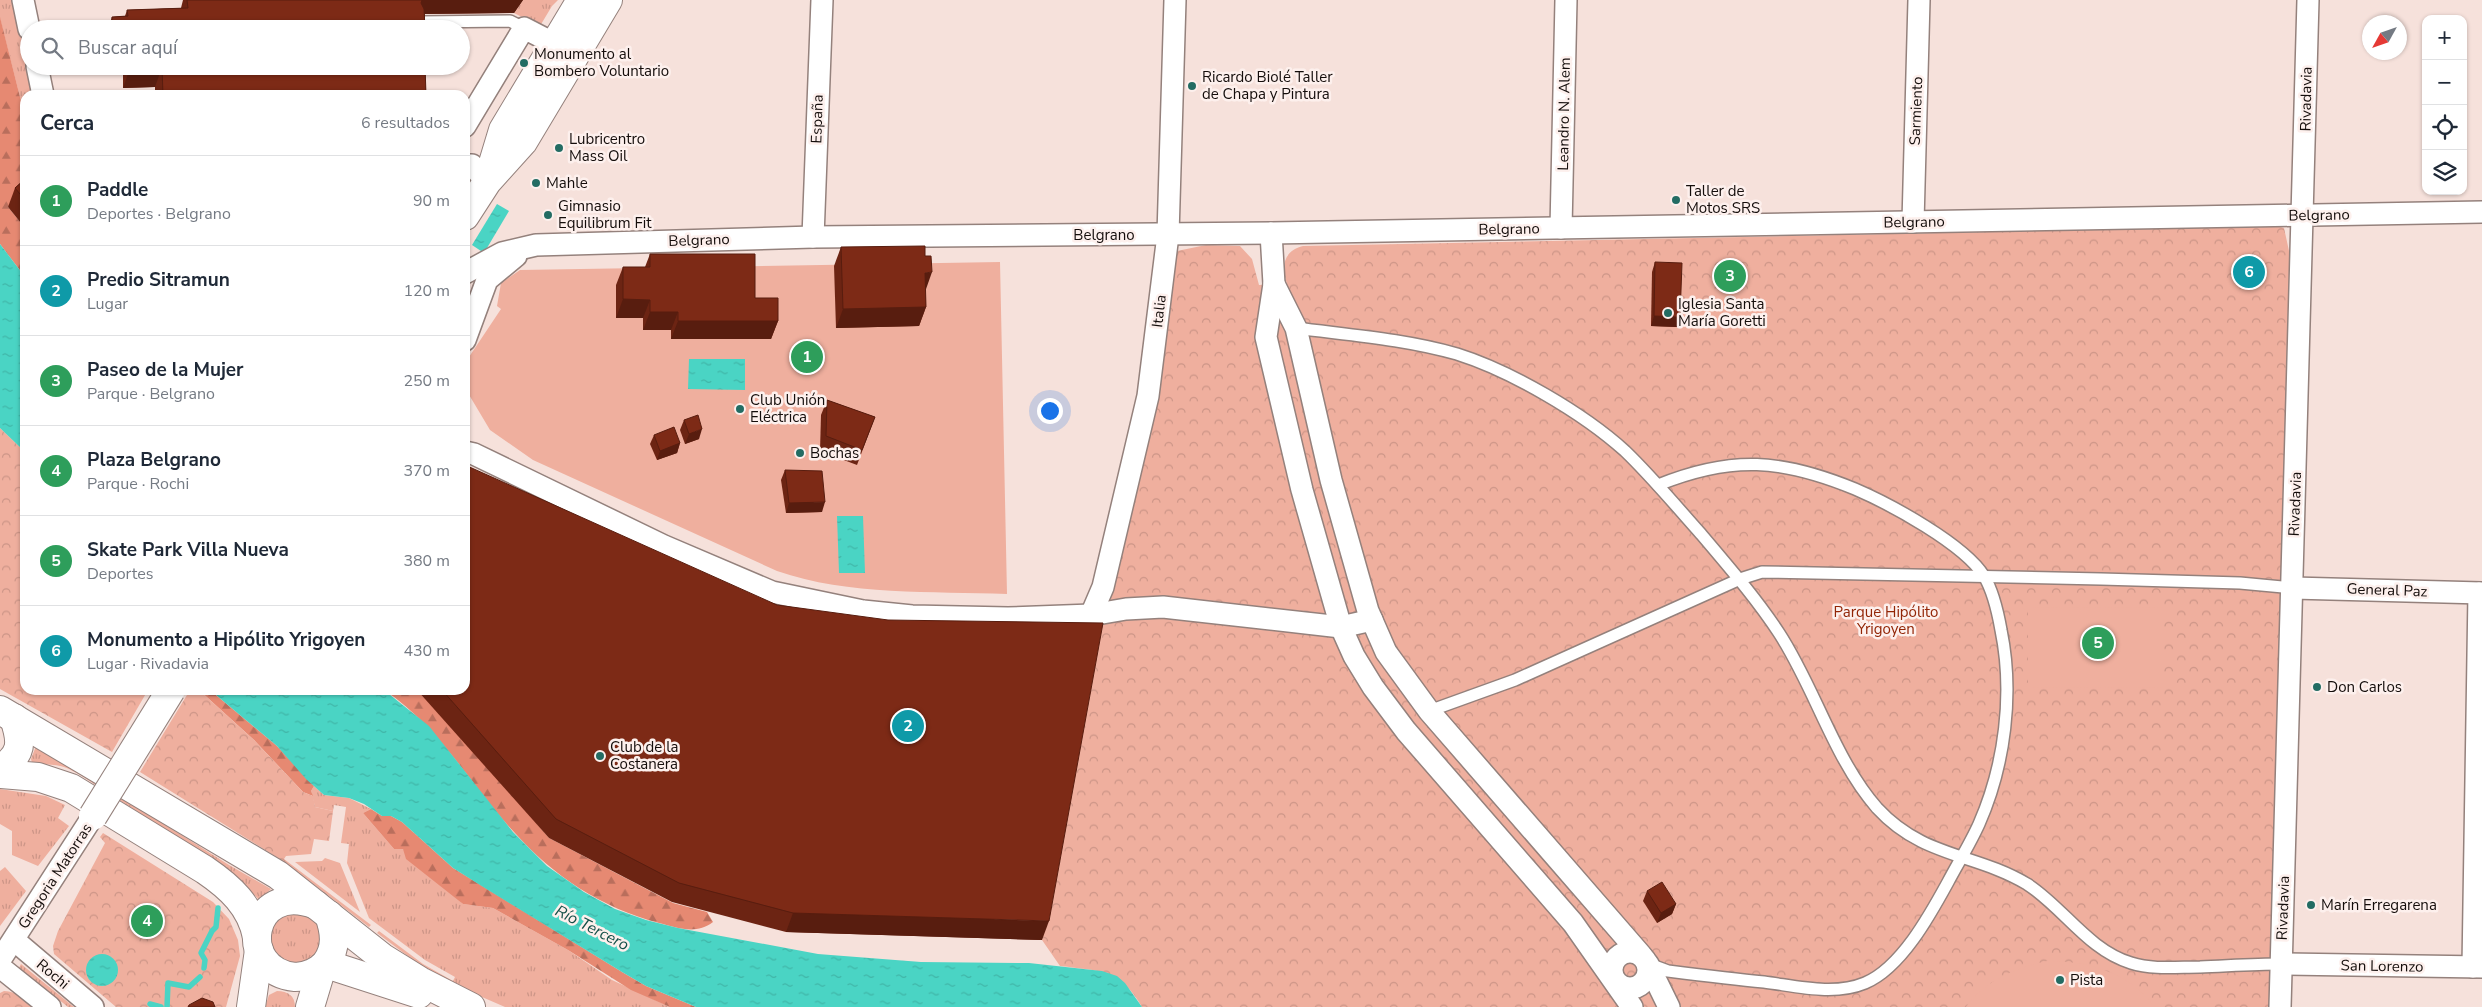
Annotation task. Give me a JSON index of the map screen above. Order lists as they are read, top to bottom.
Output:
{
  "streets": {
    "street": [
      "Rivadavia",
      "Sarmiento",
      "Leandro N. Alem",
      "España",
      "Belgrano",
      "Italia",
      "General Paz",
      "Gregoria Matorras",
      "San Lorenzo",
      "Rochi"
    ]
  },
  "crossings": [
    ["Rivadavia", "Belgrano"],
    ["Rivadavia", "General Paz"],
    ["Rivadavia", "San Lorenzo"],
    ["Sarmiento", "Belgrano"],
    ["Leandro N. Alem", "Belgrano"],
    ["España", "Belgrano"],
    ["Belgrano", "Italia"],
    ["Gregoria Matorras", "Rochi"]
  ],
  "water": ["Río Tercero"],
  "parks": ["Parque Hipólito Yrigoyen"],
  "places": [
    "Monumento al Bombero Voluntario",
    "Ricardo Biolé Taller de Chapa y Pintura",
    "Lubricentro Mass Oil",
    "Mahle",
    "Taller de Motos SRS",
    "Gimnasio Equilibrum Fit",
    "Iglesia Santa María Goretti",
    "Club Unión Eléctrica",
    "Bochas",
    "Don Carlos",
    "Club de la Costanera",
    "Marín Erregarena",
    "Pista"
  ],
  "north": "bottom left",
  "page": {
    "map_buttons": ["+", "−"],
    "search": "Buscar aquí",
    "heading": ["Cerca", "6 resultados"],
    "list": [
      {
        "mark": "1",
        "name": "Paddle",
        "note": "Deportes · Belgrano",
        "value": "90 m"
      },
      {
        "mark": "2",
        "name": "Predio Sitramun",
        "note": "Lugar",
        "value": "120 m"
      },
      {
        "mark": "3",
        "name": "Paseo de la Mujer",
        "note": "Parque · Belgrano",
        "value": "250 m"
      },
      {
        "mark": "4",
        "name": "Plaza Belgrano",
        "note": "Parque · Rochi",
        "value": "370 m"
      },
      {
        "mark": "5",
        "name": "Skate Park Villa Nueva",
        "note": "Deportes",
        "value": "380 m"
      },
      {
        "mark": "6",
        "name": "Monumento a Hipólito Yrigoyen",
        "note": "Lugar · Rivadavia",
        "value": "430 m"
      }
    ],
    "pins": [
      "6",
      "3",
      "1",
      "5",
      "2",
      "4"
    ]
  }
}
